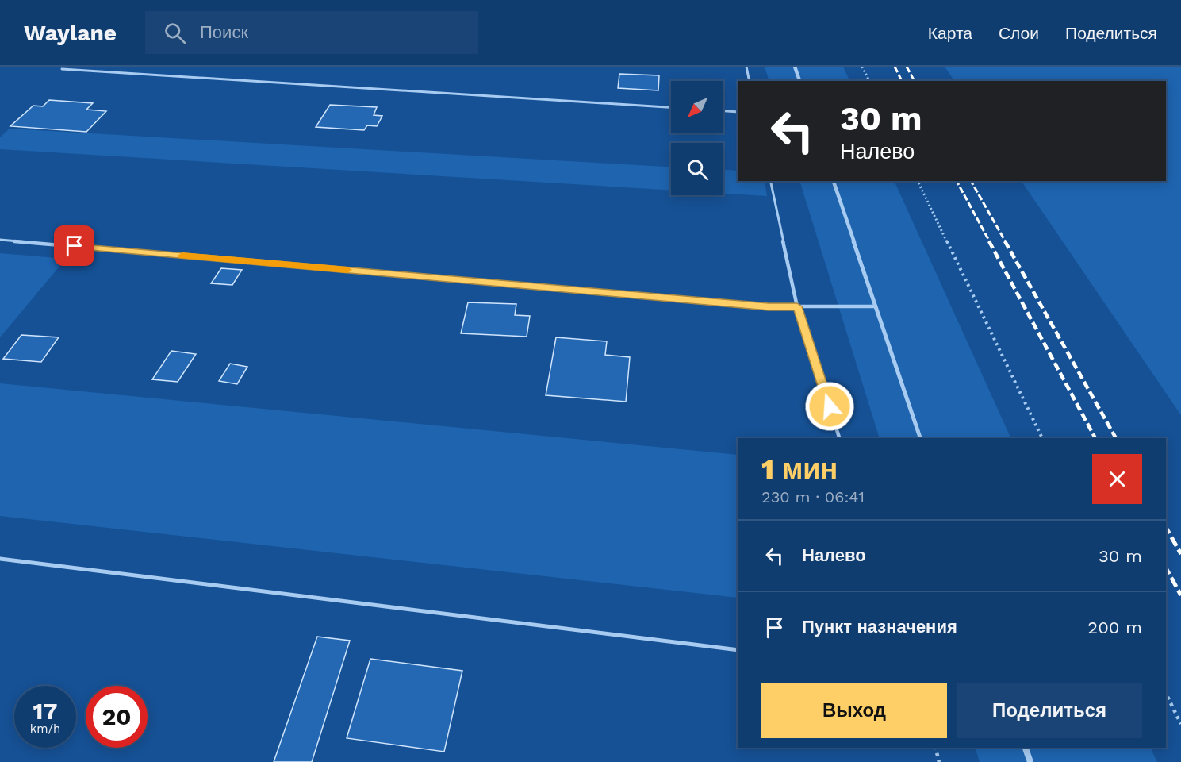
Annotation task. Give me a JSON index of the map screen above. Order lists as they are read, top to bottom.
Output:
{
  "north": "bottom left",
  "page": {
    "header": "Waylane",
    "search": "Поиск",
    "nav": ["Карта", "Слои", "Поделиться"],
    "turn": ["30 m", "Налево"],
    "heading": ["1 мин", "230 m · 06:41"],
    "list": [
      {
        "name": "Налево",
        "value": "30 m"
      },
      {
        "name": "Пункт назначения",
        "value": "200 m"
      }
    ],
    "buttons": ["Выход", "Поделиться"],
    "speed": "17 km/h",
    "limit": "20"
  }
}
